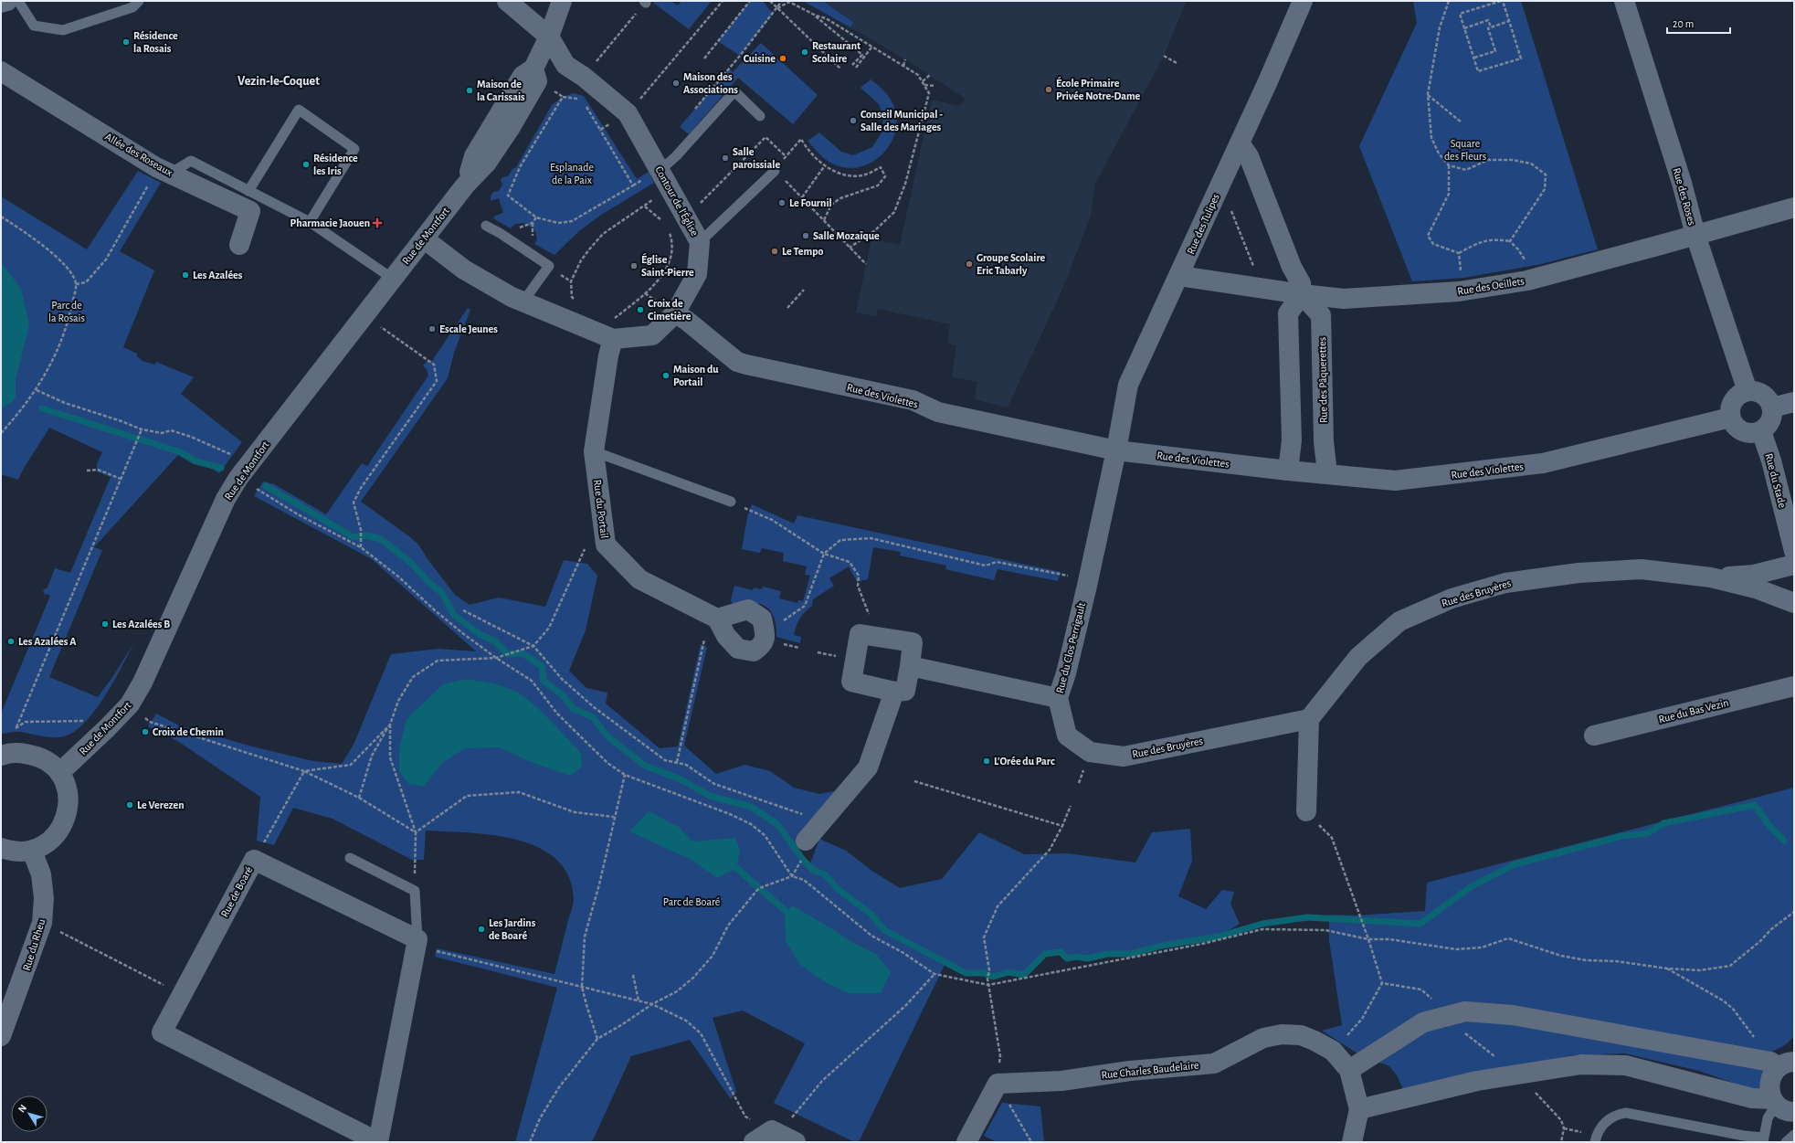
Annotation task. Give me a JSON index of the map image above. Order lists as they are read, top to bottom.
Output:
{
  "streets": {
    "street": [
      "Allée des Roseaux",
      "Rue des Roses",
      "Contour de l'Église",
      "Rue des Tulipes",
      "Rue de Montfort",
      "Rue des Oeillets",
      "Rue des Pâquerettes",
      "Rue des Violettes",
      "Rue du Stade",
      "Rue du Portail",
      "Rue des Bruyères",
      "Rue du Clos Perrigault",
      "Rue du Bas Vezin",
      "Rue de Boaré",
      "Rue du Rheu",
      "Rue Charles Baudelaire"
    ]
  },
  "crossings": [
    ["Rue des Roses", "Rue des Oeillets"],
    ["Rue des Roses", "Rue des Violettes"],
    ["Rue des Roses", "Rue du Stade"],
    ["Contour de l'Église", "Rue de Montfort"],
    ["Contour de l'Église", "Rue des Violettes"],
    ["Contour de l'Église", "Rue du Portail"],
    ["Rue des Tulipes", "Rue des Oeillets"],
    ["Rue des Tulipes", "Rue des Pâquerettes"],
    ["Rue des Tulipes", "Rue des Violettes"],
    ["Rue des Tulipes", "Rue du Clos Perrigault"],
    ["Rue des Oeillets", "Rue des Pâquerettes"],
    ["Rue des Pâquerettes", "Rue des Violettes"],
    ["Rue des Violettes", "Rue du Stade"],
    ["Rue des Violettes", "Rue du Clos Perrigault"],
    ["Rue des Bruyères", "Rue du Clos Perrigault"]
  ],
  "districts": ["Vezin-le-Coquet"],
  "parks": [
    "Square des Fleurs",
    "Esplanade de la Paix",
    "Parc de la Rosais",
    "Parc de Boaré"
  ],
  "places": {
    "other": [
      "Résidence la Rosais",
      "Restaurant Scolaire",
      "Cuisine",
      "Maison des Associations",
      "École Primaire Privée Notre-Dame",
      "Maison de la Carissais",
      "Conseil Municipal - Salle des Mariages",
      "Salle paroissiale",
      "Résidence les Iris",
      "Le Fournil",
      "Salle Mozaïque",
      "Le Tempo",
      "Groupe Scolaire Eric Tabarly",
      "Église Saint-Pierre",
      "Les Azalées",
      "Croix de Cimetière",
      "Escale Jeunes",
      "Maison du Portail",
      "Les Azalées B",
      "Les Azalées A",
      "Croix de Chemin",
      "L'Orée du Parc",
      "Le Verezen",
      "Les Jardins de Boaré"
    ],
    "health": ["Pharmacie Jaouen"]
  },
  "scale_bar": "20 m",
  "north": "top left"
}
